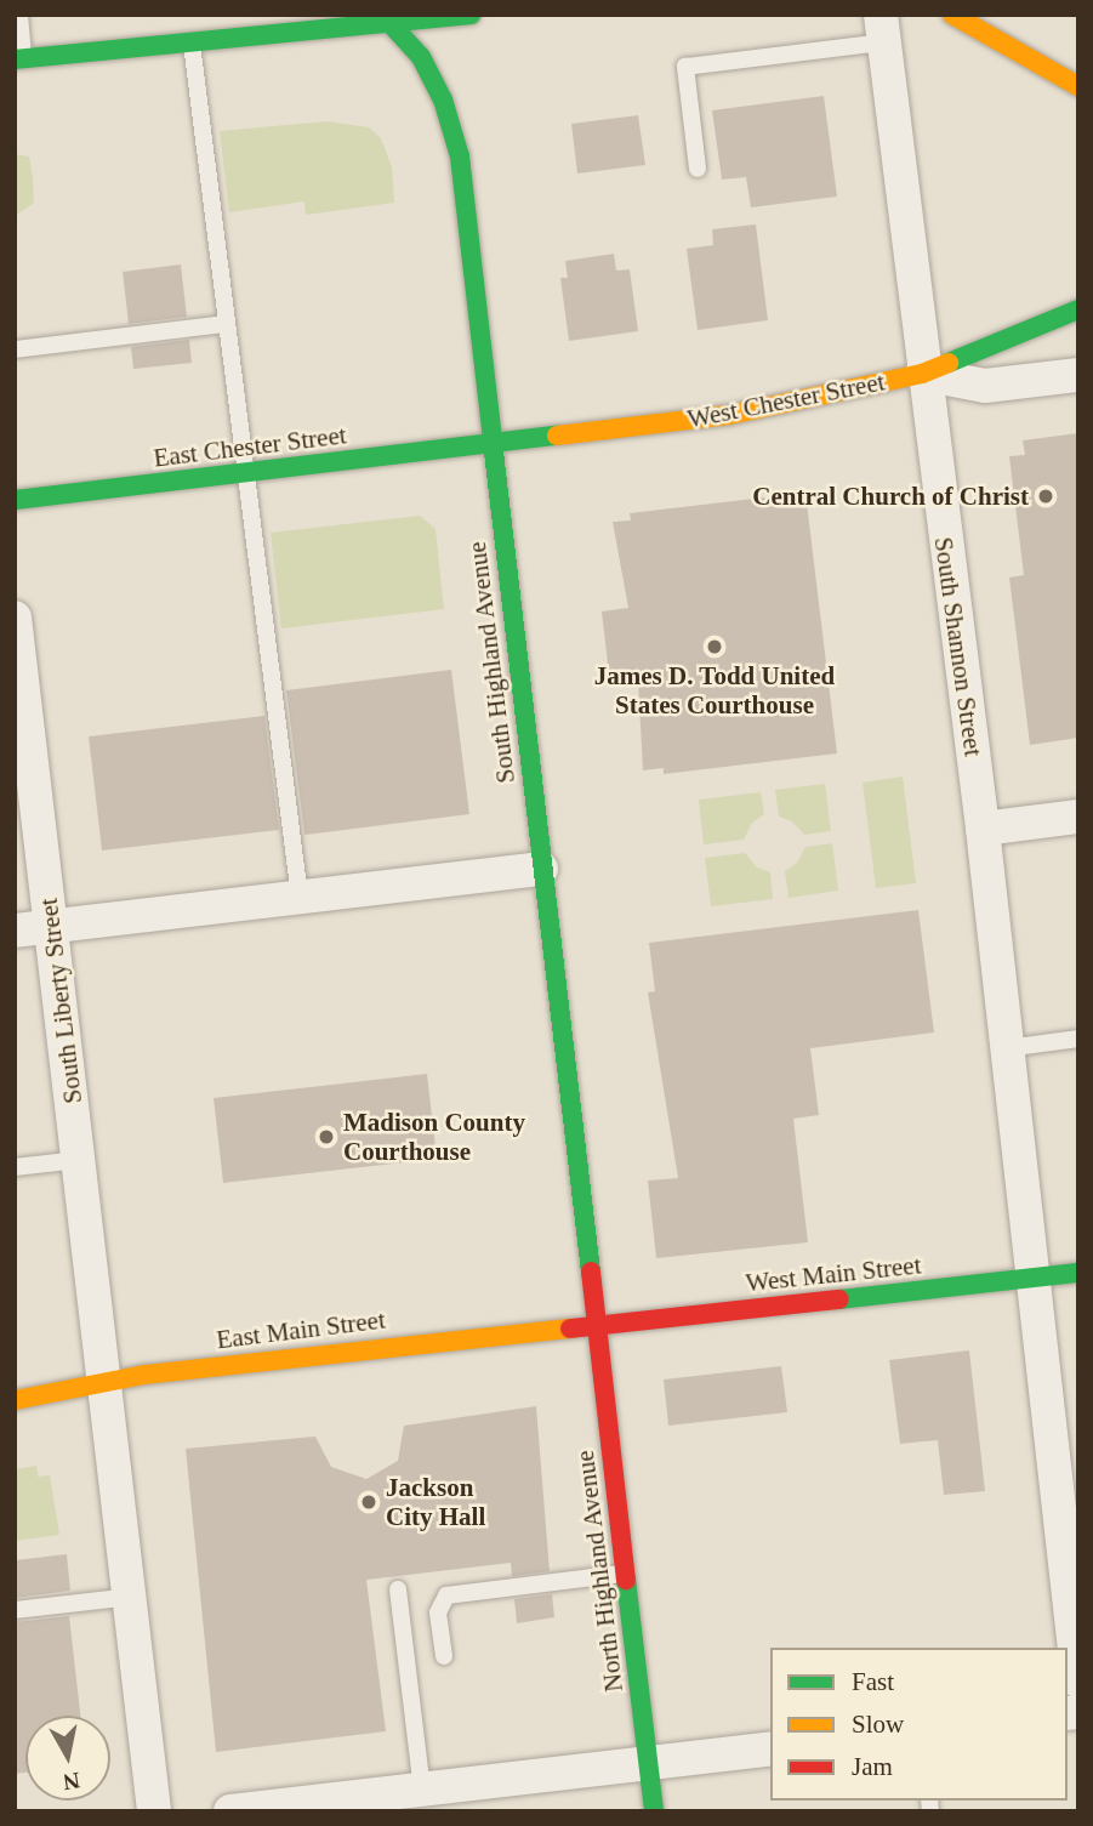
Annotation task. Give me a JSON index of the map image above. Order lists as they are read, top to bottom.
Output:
{
  "streets": {
    "main road": [
      "West Chester Street",
      "East Chester Street",
      "South Highland Avenue",
      "West Main Street",
      "East Main Street",
      "North Highland Avenue"
    ],
    "street": ["South Shannon Street", "South Liberty Street"]
  },
  "crossings": [
    ["West Chester Street", "East Chester Street"],
    ["West Chester Street", "South Shannon Street"],
    ["West Chester Street", "South Highland Avenue"],
    ["East Chester Street", "South Highland Avenue"],
    ["South Shannon Street", "West Main Street"],
    ["South Highland Avenue", "West Main Street"],
    ["South Highland Avenue", "East Main Street"],
    ["South Highland Avenue", "North Highland Avenue"],
    ["South Liberty Street", "East Main Street"],
    ["West Main Street", "East Main Street"],
    ["West Main Street", "North Highland Avenue"],
    ["East Main Street", "North Highland Avenue"]
  ],
  "places": [
    "Central Church of Christ",
    "James D. Todd United States Courthouse",
    "Madison County Courthouse",
    "Jackson City Hall"
  ],
  "legend": ["Fast", "Slow", "Jam"],
  "north": "bottom"
}
